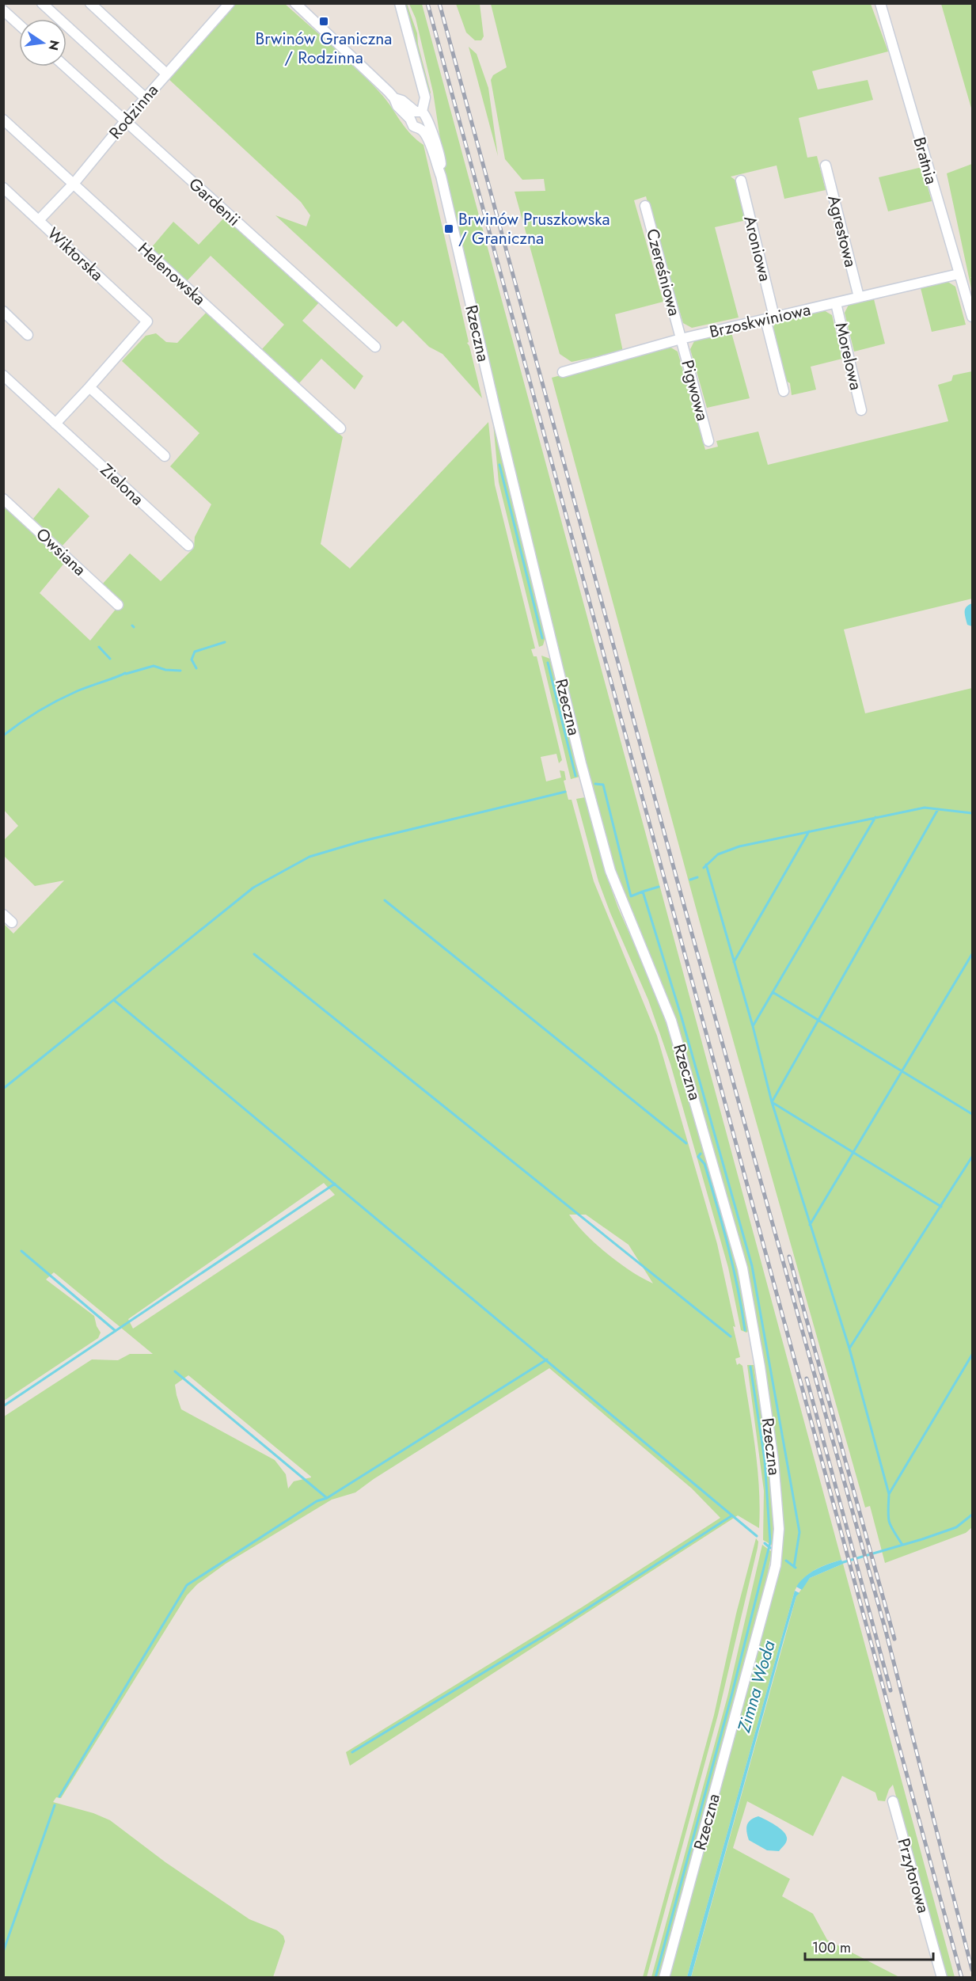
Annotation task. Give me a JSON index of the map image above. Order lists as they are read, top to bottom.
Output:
{
  "streets": {
    "street": [
      "Rodzinna",
      "Bratnia",
      "Gardenii",
      "Agrestowa",
      "Aroniowa",
      "Wiktorska",
      "Czereśniowa",
      "Helenowska",
      "Brzoskwiniowa",
      "Rzeczna",
      "Morelowa",
      "Pigwowa",
      "Zielona",
      "Owsiana",
      "Przytorowa"
    ]
  },
  "crossings": [
    ["Rodzinna", "Gardenii"],
    ["Rodzinna", "Wiktorska"],
    ["Rodzinna", "Helenowska"],
    ["Bratnia", "Brzoskwiniowa"],
    ["Agrestowa", "Brzoskwiniowa"],
    ["Aroniowa", "Brzoskwiniowa"],
    ["Czereśniowa", "Brzoskwiniowa"],
    ["Czereśniowa", "Pigwowa"],
    ["Brzoskwiniowa", "Morelowa"],
    ["Brzoskwiniowa", "Pigwowa"]
  ],
  "water": ["Zimna Woda"],
  "places": {
    "transit": ["Brwinów Graniczna / Rodzinna", "Brwinów Pruszkowska / Graniczna"]
  },
  "scale_bar": "100 m",
  "north": "right"
}
